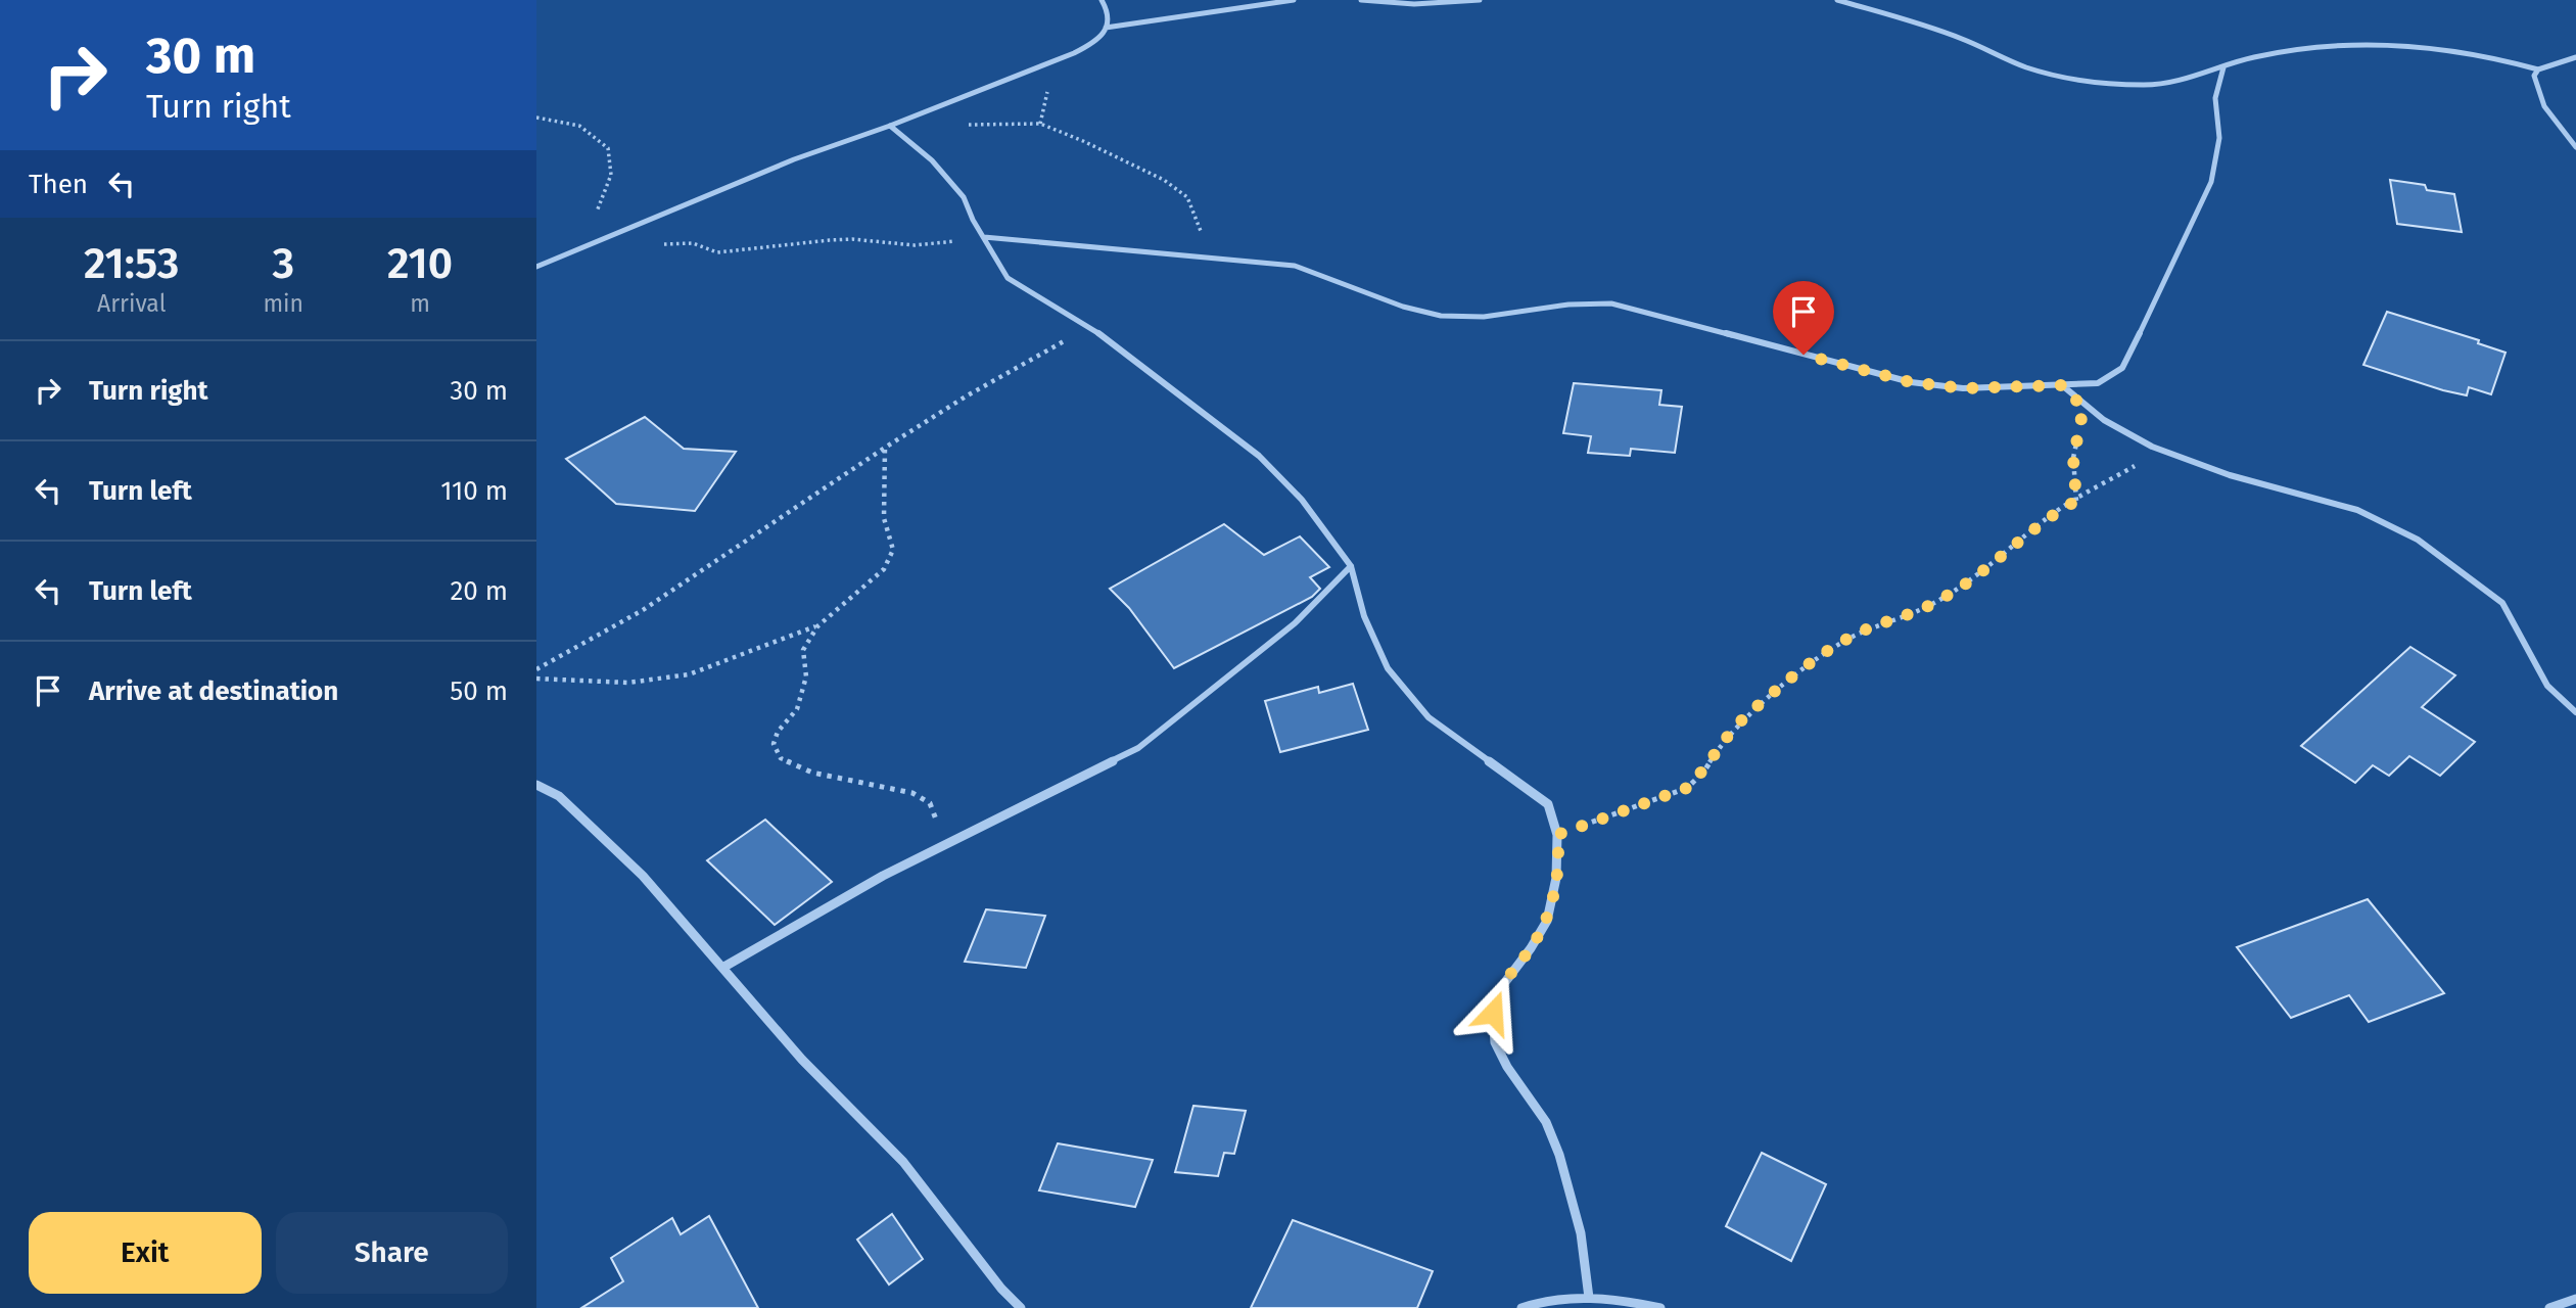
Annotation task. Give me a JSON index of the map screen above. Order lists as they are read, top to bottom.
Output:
{
  "page": {
    "turn": ["30 m", "Turn right"],
    "then": "Then",
    "eta": [
      "21:53",
      "Arrival",
      "3",
      "min",
      "210",
      "m"
    ],
    "list": [
      {
        "name": "Turn right",
        "value": "30 m"
      },
      {
        "name": "Turn left",
        "value": "110 m"
      },
      {
        "name": "Turn left",
        "value": "20 m"
      },
      {
        "name": "Arrive at destination",
        "value": "50 m"
      }
    ],
    "buttons": ["Exit", "Share"]
  }
}
